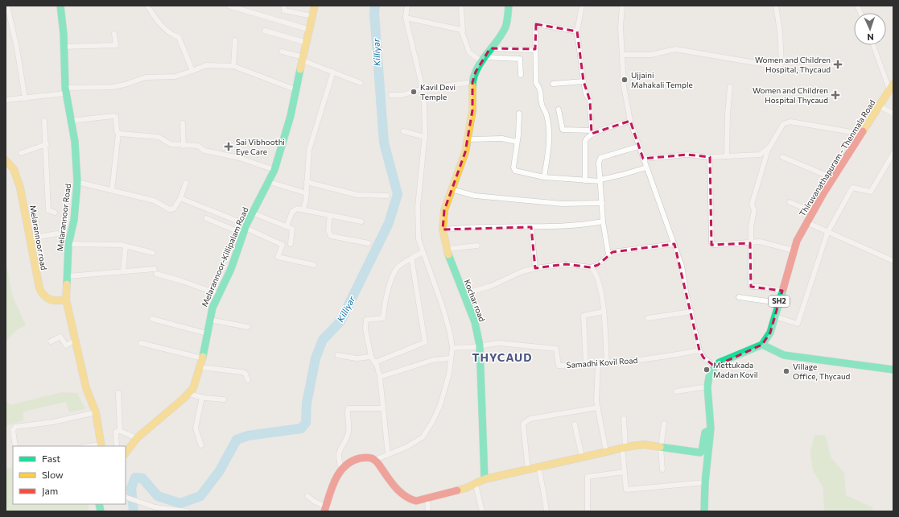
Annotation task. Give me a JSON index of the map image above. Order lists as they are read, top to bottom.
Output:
{
  "streets": {
    "street": [
      "Thiruvanathapuram - Thenmala Road",
      "Melarannoor Road",
      "Melarannoor road",
      "Melarannoor-Killipalam Road",
      "Kochar road",
      "SH2",
      "Samadhi Kovil Road"
    ]
  },
  "crossings": [
    ["Melarannoor Road", "Melarannoor road"],
    ["Kochar road", "Samadhi Kovil Road"]
  ],
  "districts": ["THYCAUD"],
  "water": ["Killiyar"],
  "places": {
    "health": ["Women and Children Hospital, Thycaud", "Women and Children Hospital Thycaud", "Sai Vibhoothi Eye Care"],
    "other": [
      "Ujjaini Mahakali Temple",
      "Kavil Devi Temple",
      "Mettukada Madan Kovil",
      "Village Office, Thycaud"
    ]
  },
  "legend": ["Fast", "Slow", "Jam"],
  "north": "bottom"
}
